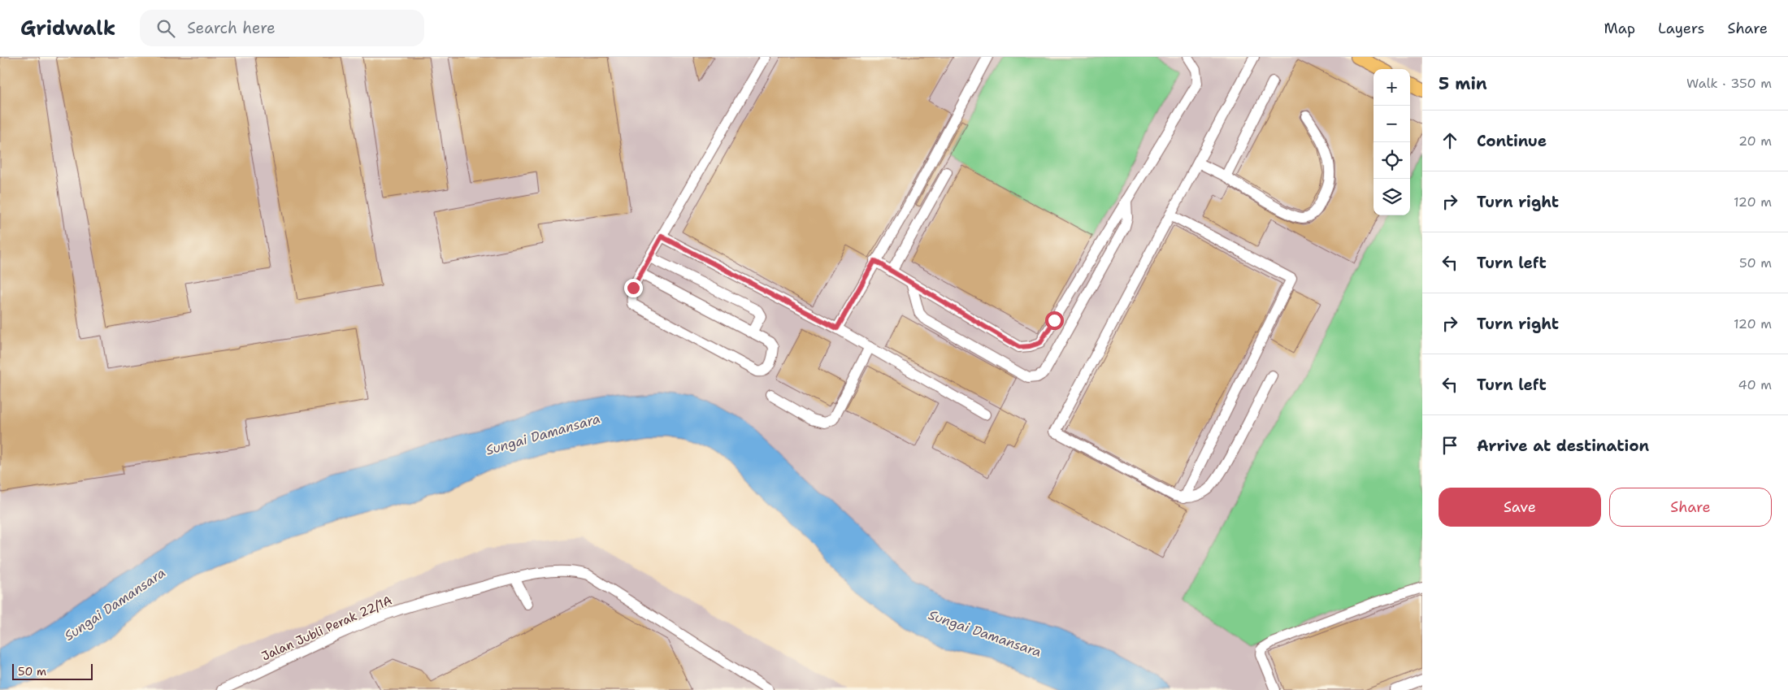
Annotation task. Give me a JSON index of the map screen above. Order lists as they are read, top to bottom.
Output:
{
  "streets": {
    "lane": ["Jalan Jubli Perak 22/1A"]
  },
  "water": ["Sungai Damansara"],
  "scale_bar": "50 m",
  "page": {
    "header": "Gridwalk",
    "search": "Search here",
    "nav": ["Map", "Layers", "Share"],
    "heading": ["5 min", "Walk · 350 m"],
    "map_buttons": ["+", "−"],
    "list": [
      ["Continue", "20 m"],
      ["Turn right", "120 m"],
      ["Turn left", "50 m"],
      ["Turn right", "120 m"],
      ["Turn left", "40 m"],
      "Arrive at destination"
    ],
    "buttons": ["Save", "Share"],
    "scale": "50 m"
  }
}
